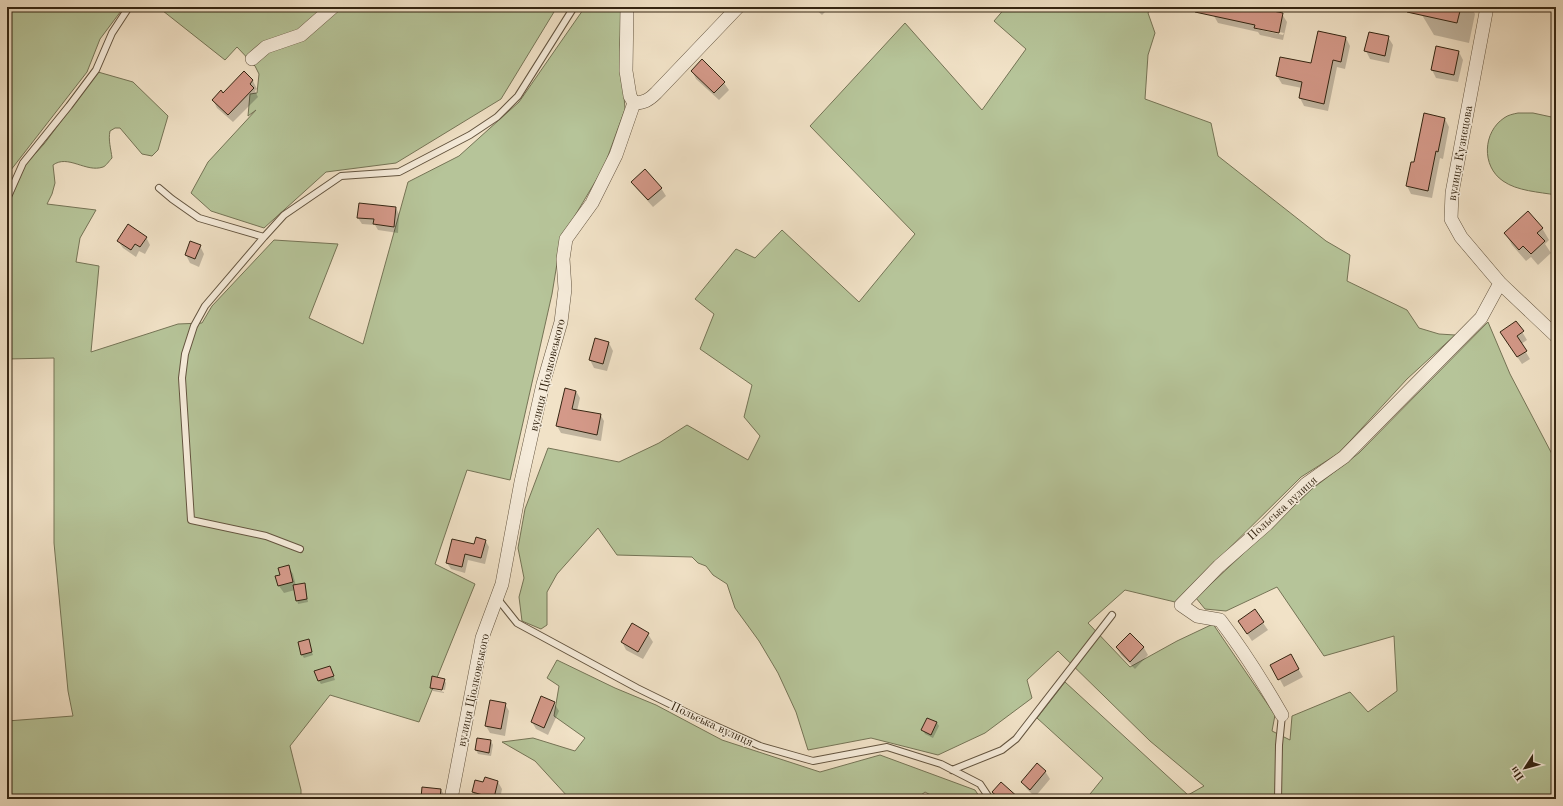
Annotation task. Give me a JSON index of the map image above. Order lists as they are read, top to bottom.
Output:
{
  "streets": {
    "street": ["вулиця Кузнєцова", "вулиця Ціолковського", "Польська вулиця"]
  },
  "crossings": [
    ["вулиця Кузнєцова", "Польська вулиця"],
    ["вулиця Ціолковського", "Польська вулиця"]
  ],
  "north": "bottom left"
}
